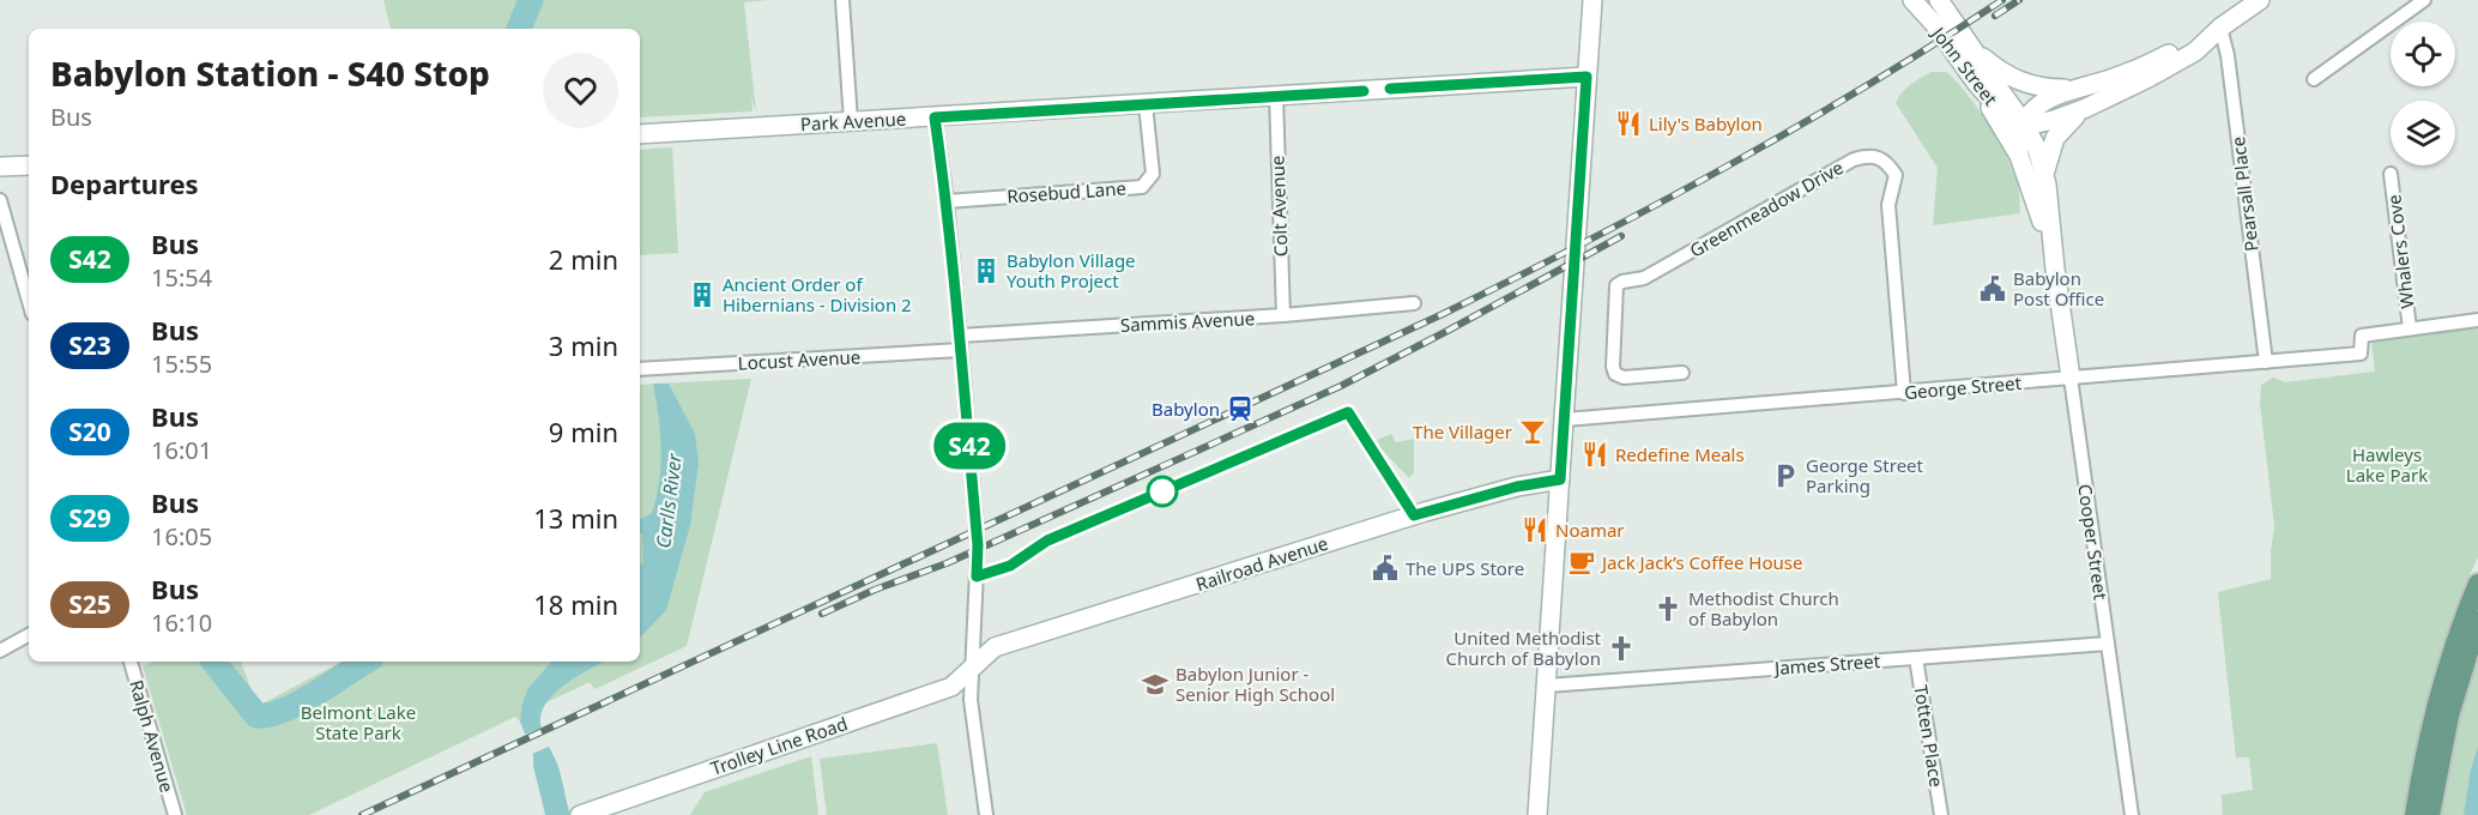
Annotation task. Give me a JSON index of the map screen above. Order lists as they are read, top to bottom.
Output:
{
  "streets": {
    "main road": [
      "John Street",
      "Park Avenue",
      "Cooper Street",
      "Railroad Avenue",
      "Trolley Line Road"
    ],
    "street": [
      "Rosebud Lane",
      "Pearsall Place",
      "Colt Avenue",
      "Greenmeadow Drive",
      "Whalers Cove",
      "Sammis Avenue",
      "Locust Avenue",
      "George Street",
      "James Street",
      "Ralph Avenue",
      "Totten Place"
    ]
  },
  "crossings": [
    ["John Street", "Pearsall Place"],
    ["John Street", "Cooper Street"],
    ["Park Avenue", "Rosebud Lane"],
    ["Park Avenue", "Colt Avenue"],
    ["Pearsall Place", "George Street"],
    ["Colt Avenue", "Sammis Avenue"],
    ["Greenmeadow Drive", "George Street"],
    ["Whalers Cove", "George Street"],
    ["George Street", "Cooper Street"],
    ["Cooper Street", "James Street"],
    ["Railroad Avenue", "Trolley Line Road"],
    ["James Street", "Totten Place"]
  ],
  "water": ["Carlls River"],
  "parks": ["Hawleys Lake Park", "Belmont Lake State Park"],
  "places": {
    "restaurant": ["Lily's Babylon", "Redefine Meals", "Noamar"],
    "building": ["Babylon Village Youth Project", "Ancient Order of Hibernians - Division 2"],
    "public building": ["Babylon Post Office", "The UPS Store"],
    "station": ["Babylon"],
    "bar": ["The Villager"],
    "parking": ["George Street Parking"],
    "cafe": ["Jack Jack’s Coffee House"],
    "church": ["Methodist Church of Babylon", "United Methodist Church of Babylon"],
    "school or university": ["Babylon Junior - Senior High School"]
  },
  "lines": ["bus line S42"],
  "page": {
    "on_map": "S42",
    "heading": [
      ["Babylon Station - S40 Stop", "Bus"],
      "Departures"
    ],
    "list": [
      {
        "mark": "S42",
        "name": "Bus",
        "note": "15:54",
        "value": "2 min"
      },
      {
        "mark": "S23",
        "name": "Bus",
        "note": "15:55",
        "value": "3 min"
      },
      {
        "mark": "S20",
        "name": "Bus",
        "note": "16:01",
        "value": "9 min"
      },
      {
        "mark": "S29",
        "name": "Bus",
        "note": "16:05",
        "value": "13 min"
      },
      {
        "mark": "S25",
        "name": "Bus",
        "note": "16:10",
        "value": "18 min"
      }
    ]
  }
}
